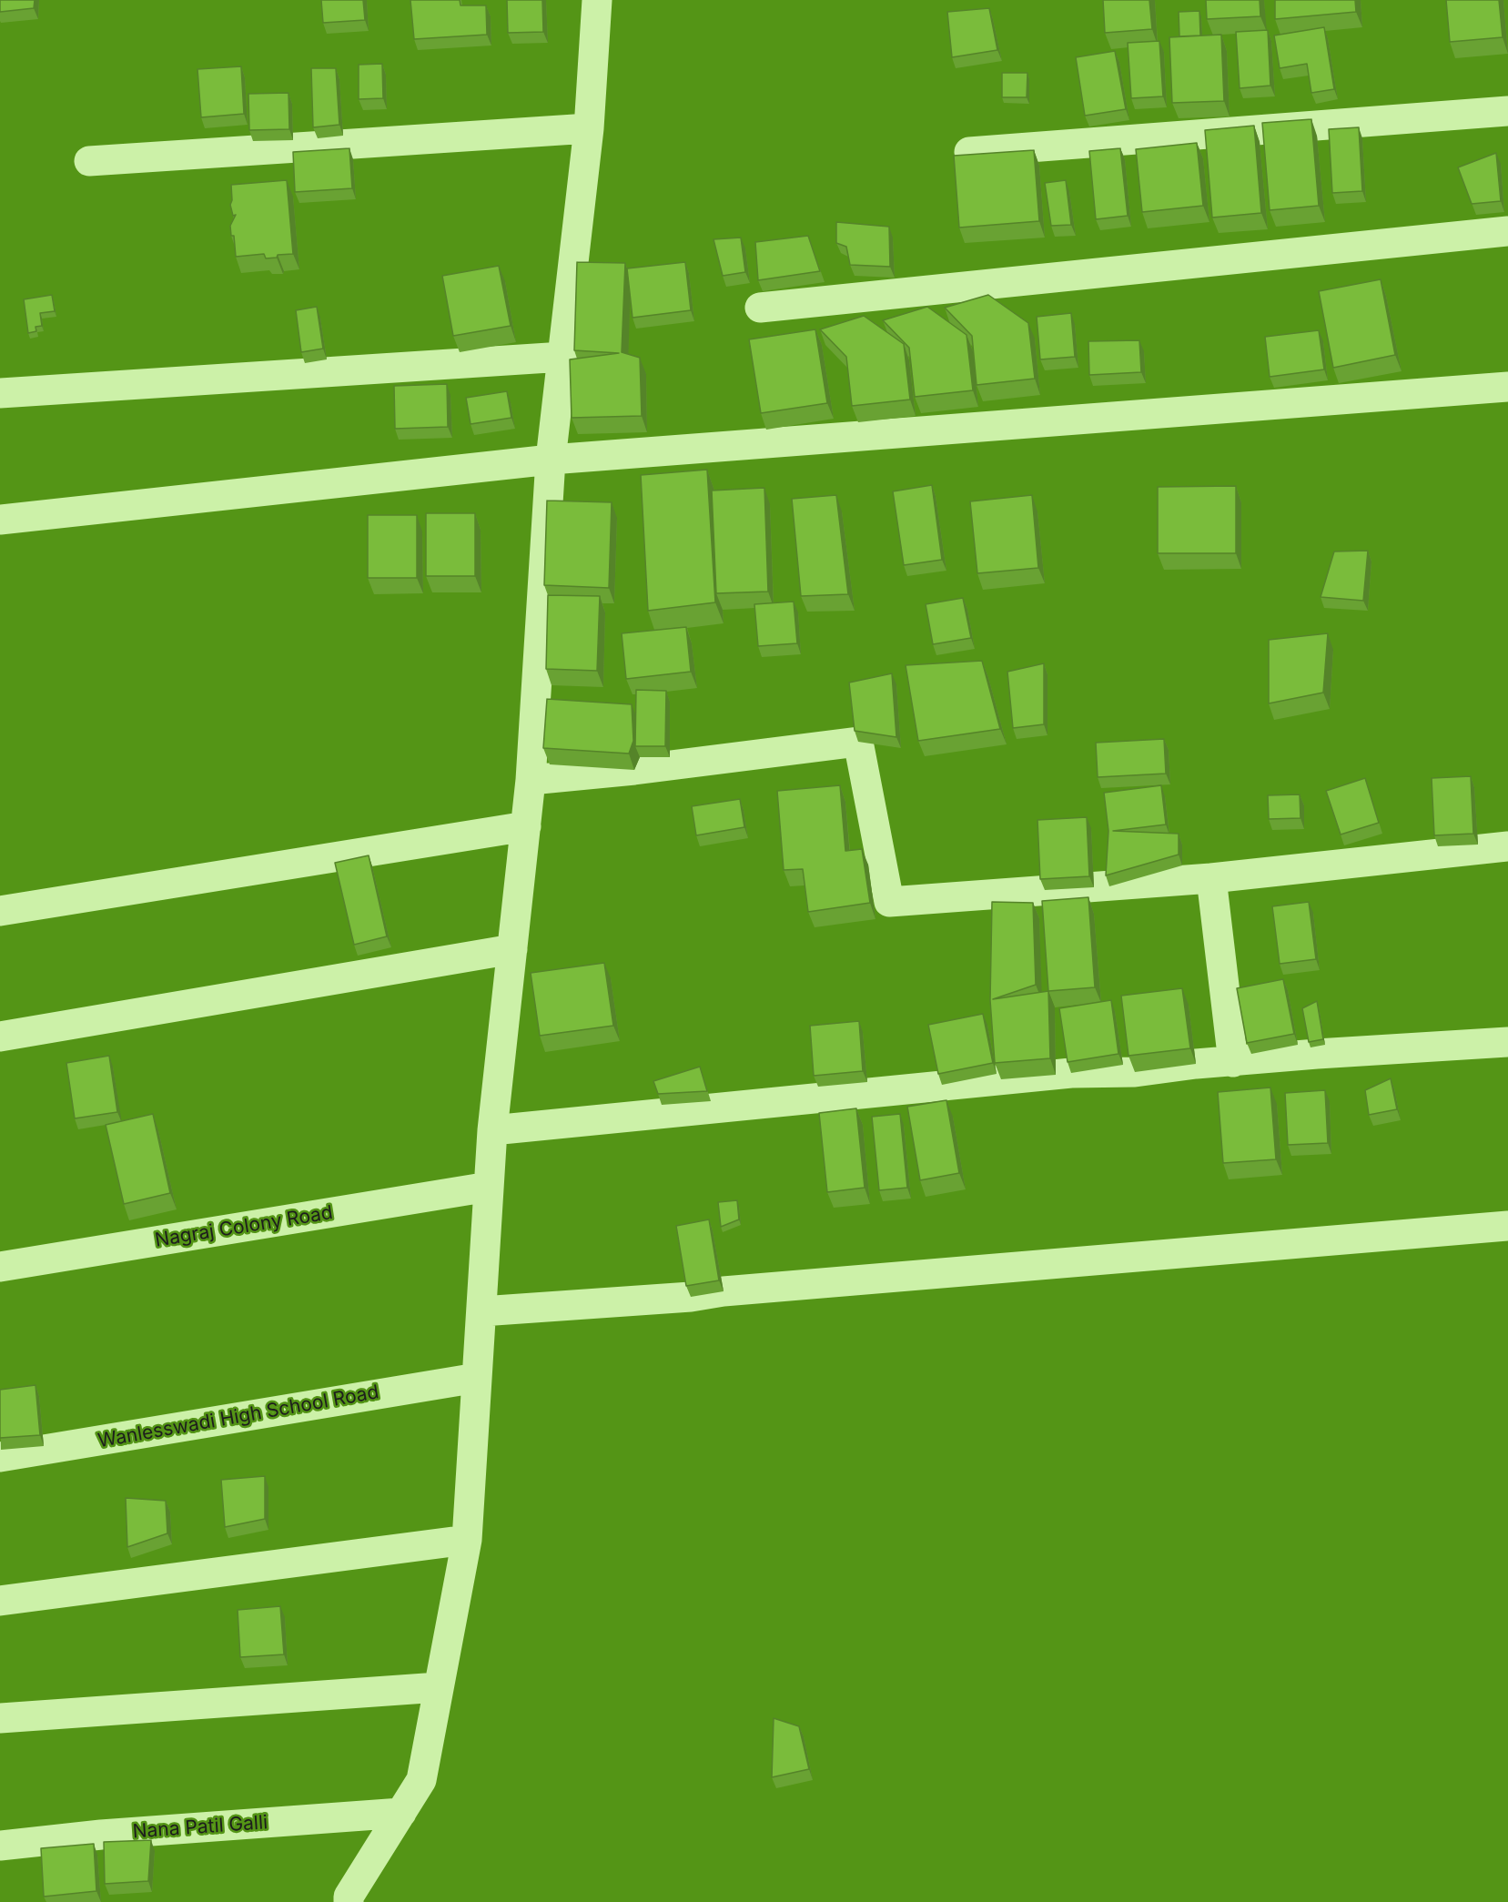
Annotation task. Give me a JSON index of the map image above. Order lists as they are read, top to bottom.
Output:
{
  "streets": {
    "street": ["Nagraj Colony Road", "Wanlesswadi High School Road", "Nana Patil Galli"]
  }
}
